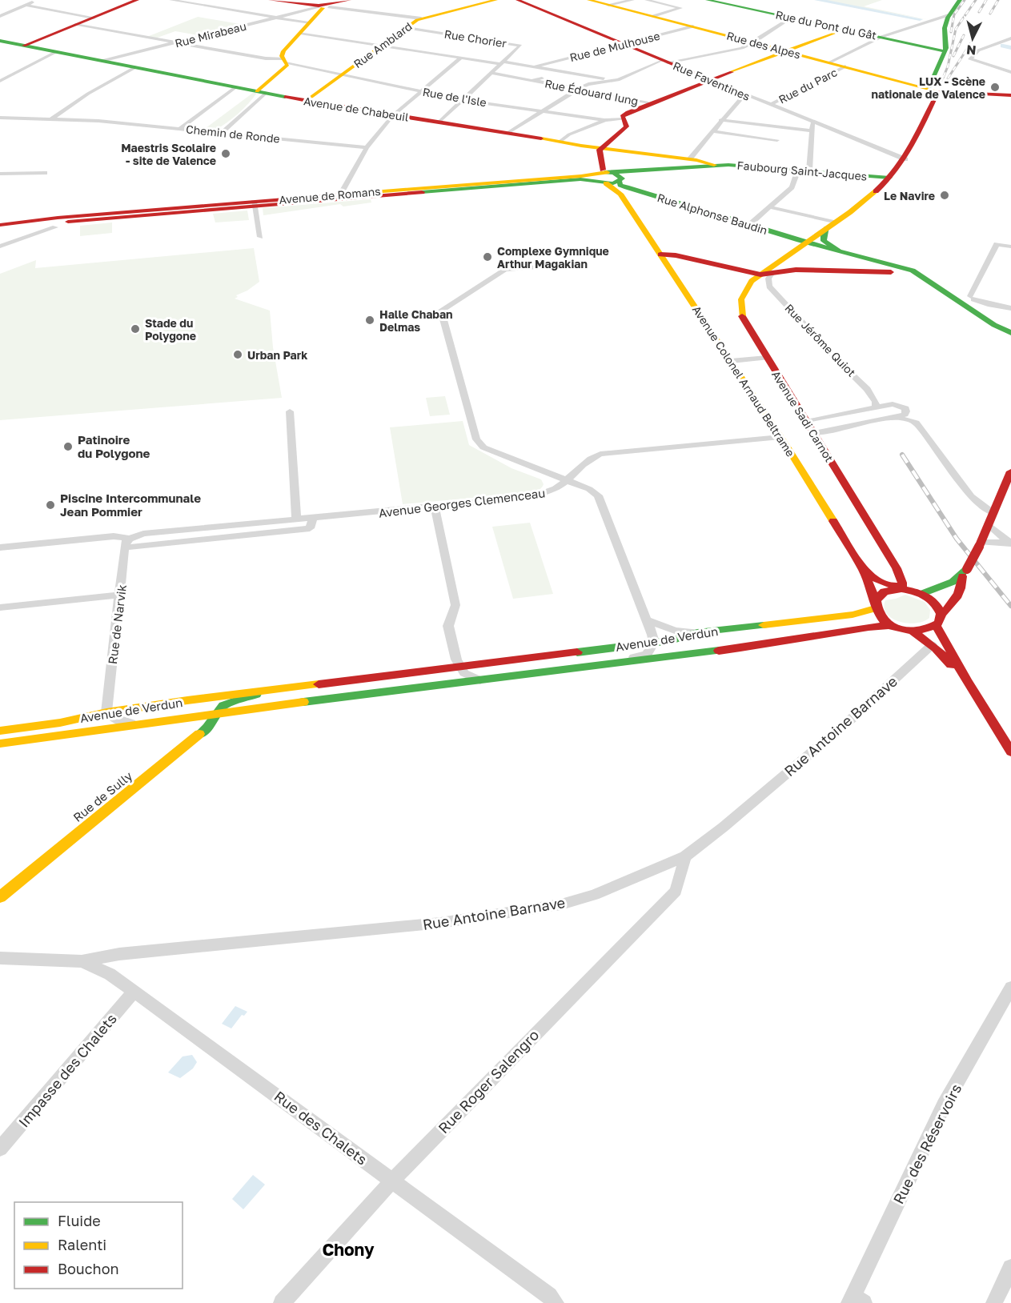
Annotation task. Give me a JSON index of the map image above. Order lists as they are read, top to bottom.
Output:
{
  "streets": {
    "main road": [
      "Rue du Pont du Gât",
      "Rue Amblard",
      "Rue des Alpes",
      "Rue Faventines",
      "Avenue de Chabeuil",
      "Faubourg Saint-Jacques",
      "Avenue de Romans",
      "Rue Alphonse Baudin",
      "Avenue Colonel Arnaud Beltrame",
      "Avenue Sadi Carnot",
      "Avenue de Verdun",
      "Rue de Sully"
    ],
    "street": [
      "Rue Mirabeau",
      "Rue Chorier",
      "Rue de Mulhouse",
      "Rue du Parc",
      "Rue Édouard Iung",
      "Rue de l'Isle",
      "Chemin de Ronde",
      "Rue Jérôme Quiot",
      "Avenue Georges Clemenceau",
      "Rue de Narvik",
      "Rue Antoine Barnave",
      "Impasse des Chalets",
      "Rue Roger Salengro",
      "Rue des Chalets",
      "Rue des Réservoirs"
    ]
  },
  "crossings": [
    ["Rue du Pont du Gât", "Avenue Sadi Carnot"],
    ["Rue Mirabeau", "Rue de l'Isle"],
    ["Rue Mirabeau", "Avenue de Chabeuil"],
    ["Rue Chorier", "Rue Amblard"],
    ["Rue Amblard", "Rue de l'Isle"],
    ["Rue Amblard", "Avenue de Chabeuil"],
    ["Rue des Alpes", "Rue de Mulhouse"],
    ["Rue des Alpes", "Rue du Parc"],
    ["Rue des Alpes", "Avenue Sadi Carnot"],
    ["Rue de Mulhouse", "Rue Faventines"],
    ["Rue Faventines", "Rue du Parc"],
    ["Rue Faventines", "Avenue Sadi Carnot"],
    ["Avenue de Chabeuil", "Faubourg Saint-Jacques"],
    ["Avenue de Chabeuil", "Avenue de Romans"],
    ["Faubourg Saint-Jacques", "Avenue de Romans"],
    ["Faubourg Saint-Jacques", "Avenue Sadi Carnot"],
    ["Avenue de Romans", "Avenue Colonel Arnaud Beltrame"],
    ["Rue Alphonse Baudin", "Avenue Colonel Arnaud Beltrame"],
    ["Rue Alphonse Baudin", "Avenue Sadi Carnot"],
    ["Rue Jérôme Quiot", "Avenue Sadi Carnot"],
    ["Avenue Colonel Arnaud Beltrame", "Avenue Sadi Carnot"],
    ["Avenue Colonel Arnaud Beltrame", "Avenue Georges Clemenceau"],
    ["Avenue Colonel Arnaud Beltrame", "Avenue de Verdun"],
    ["Avenue Sadi Carnot", "Avenue de Verdun"],
    ["Avenue Georges Clemenceau", "Rue de Narvik"],
    ["Rue de Narvik", "Avenue de Verdun"],
    ["Avenue de Verdun", "Rue de Sully"],
    ["Rue Antoine Barnave", "Rue Roger Salengro"],
    ["Rue Antoine Barnave", "Rue des Chalets"],
    ["Impasse des Chalets", "Rue des Chalets"],
    ["Rue Roger Salengro", "Rue des Chalets"]
  ],
  "districts": ["Chony"],
  "places": [
    "LUX - Scène nationale de Valence",
    "Maestris Scolaire - site de Valence",
    "Le Navire",
    "Complexe Gymnique Arthur Magakian",
    "Halle Chaban Delmas",
    "Stade du Polygone",
    "Urban Park",
    "Patinoire du Polygone",
    "Piscine Intercommunale Jean Pommier"
  ],
  "legend": ["Fluide", "Ralenti", "Bouchon"],
  "north": "bottom"
}
